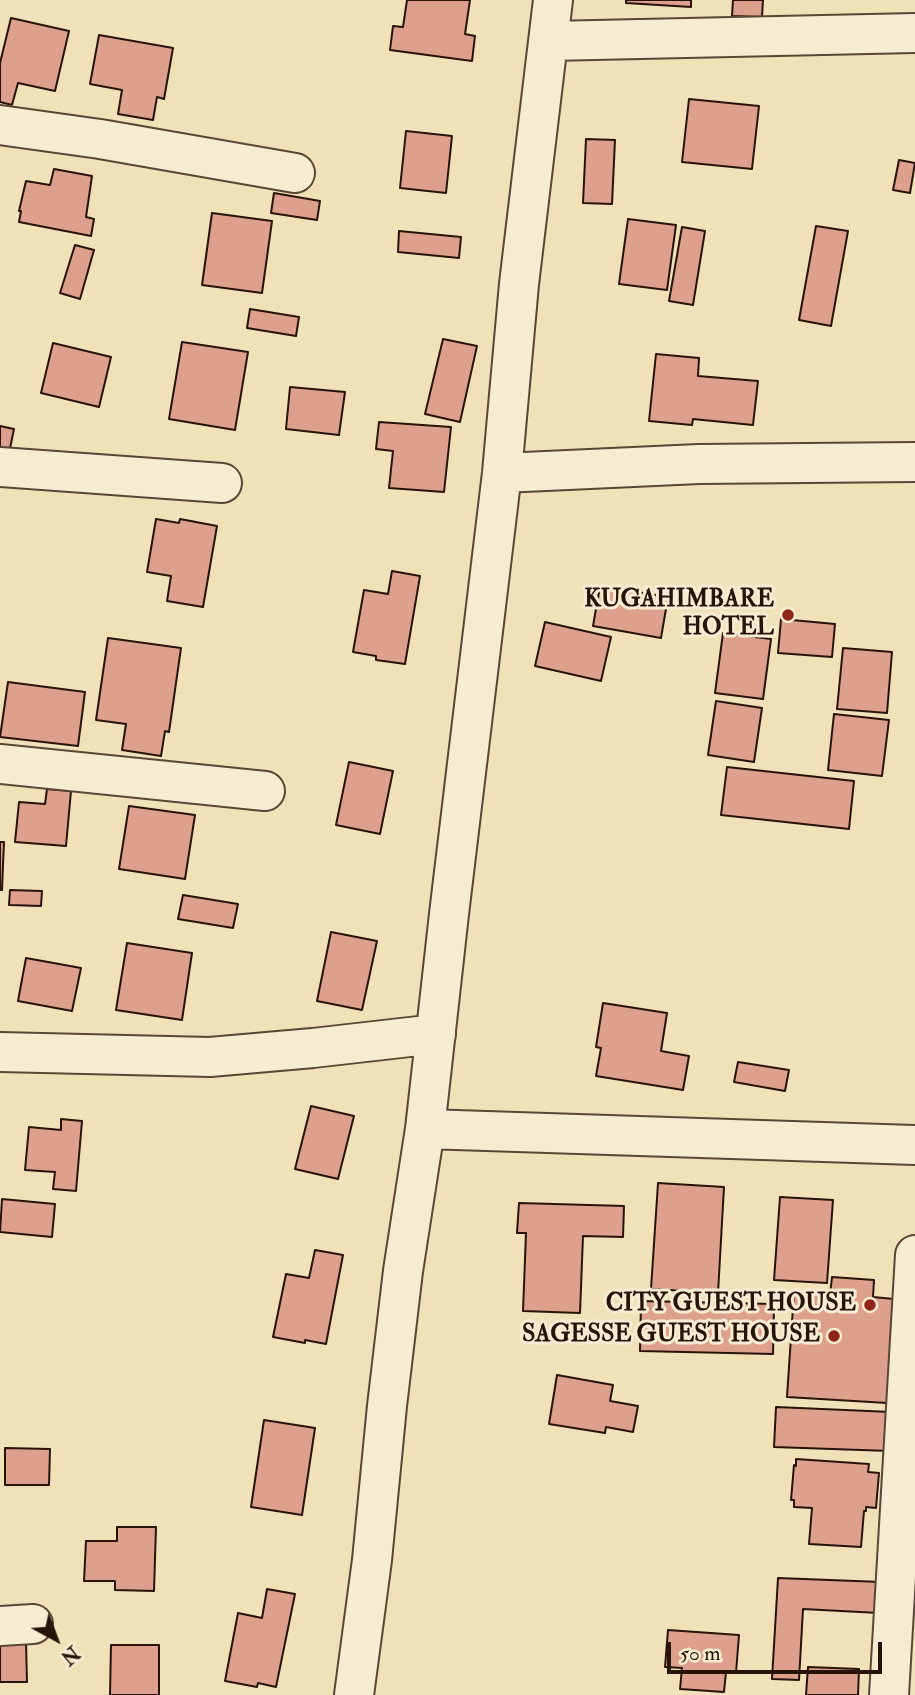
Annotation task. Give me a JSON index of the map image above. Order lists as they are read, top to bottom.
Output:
{
  "places": ["KUGAHIMBARE HOTEL", "CITY GUEST HOUSE", "SAGESSE GUEST HOUSE"],
  "scale_bar": "50 m",
  "north": "bottom right"
}
